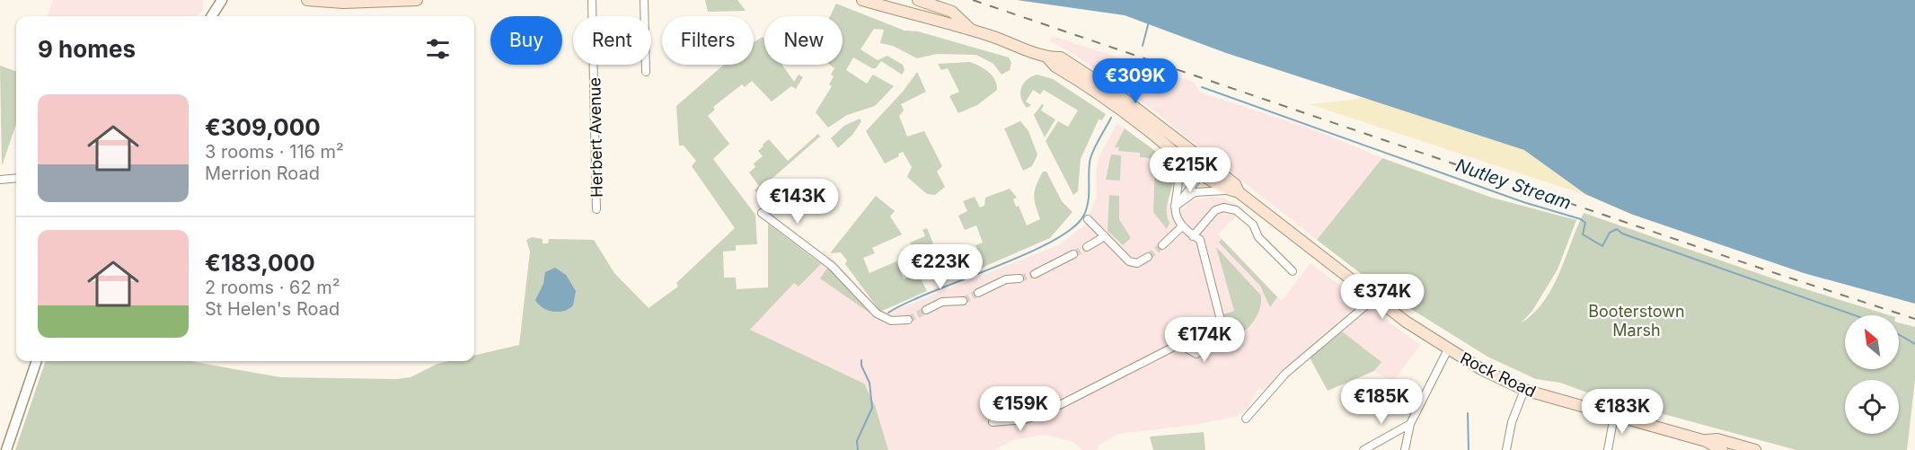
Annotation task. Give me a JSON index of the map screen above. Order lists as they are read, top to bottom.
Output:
{
  "streets": {
    "main road": ["Rock Road"],
    "street": ["Herbert Avenue"]
  },
  "water": ["Nutley Stream"],
  "parks": ["Booterstown Marsh"],
  "north": "top left",
  "page": {
    "chip": [
      "Buy",
      "Rent",
      "Filters",
      "New"
    ],
    "heading": "9 homes",
    "price": [
      "€309K",
      "€215K",
      "€143K",
      "€223K",
      "€374K",
      "€174K",
      "€185K",
      "€159K",
      "€183K"
    ],
    "list": [
      {
        "name": "€309,000",
        "note": "3 rooms · 116 m² · Merrion Road"
      },
      {
        "name": "€183,000",
        "note": "2 rooms · 62 m² · St Helen's Road"
      }
    ]
  }
}
